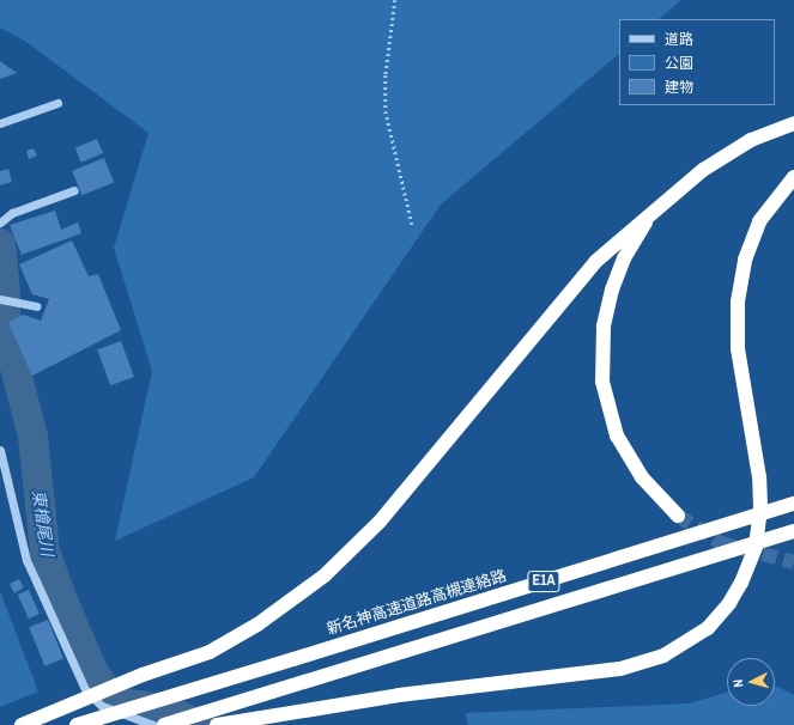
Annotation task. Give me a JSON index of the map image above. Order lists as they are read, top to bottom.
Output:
{
  "streets": {
    "highway": ["E1A", "新名神高速道路高槻連絡路"]
  },
  "water": ["東檜尾川"],
  "legend": ["道路", "公園", "建物"],
  "north": "left"
}
